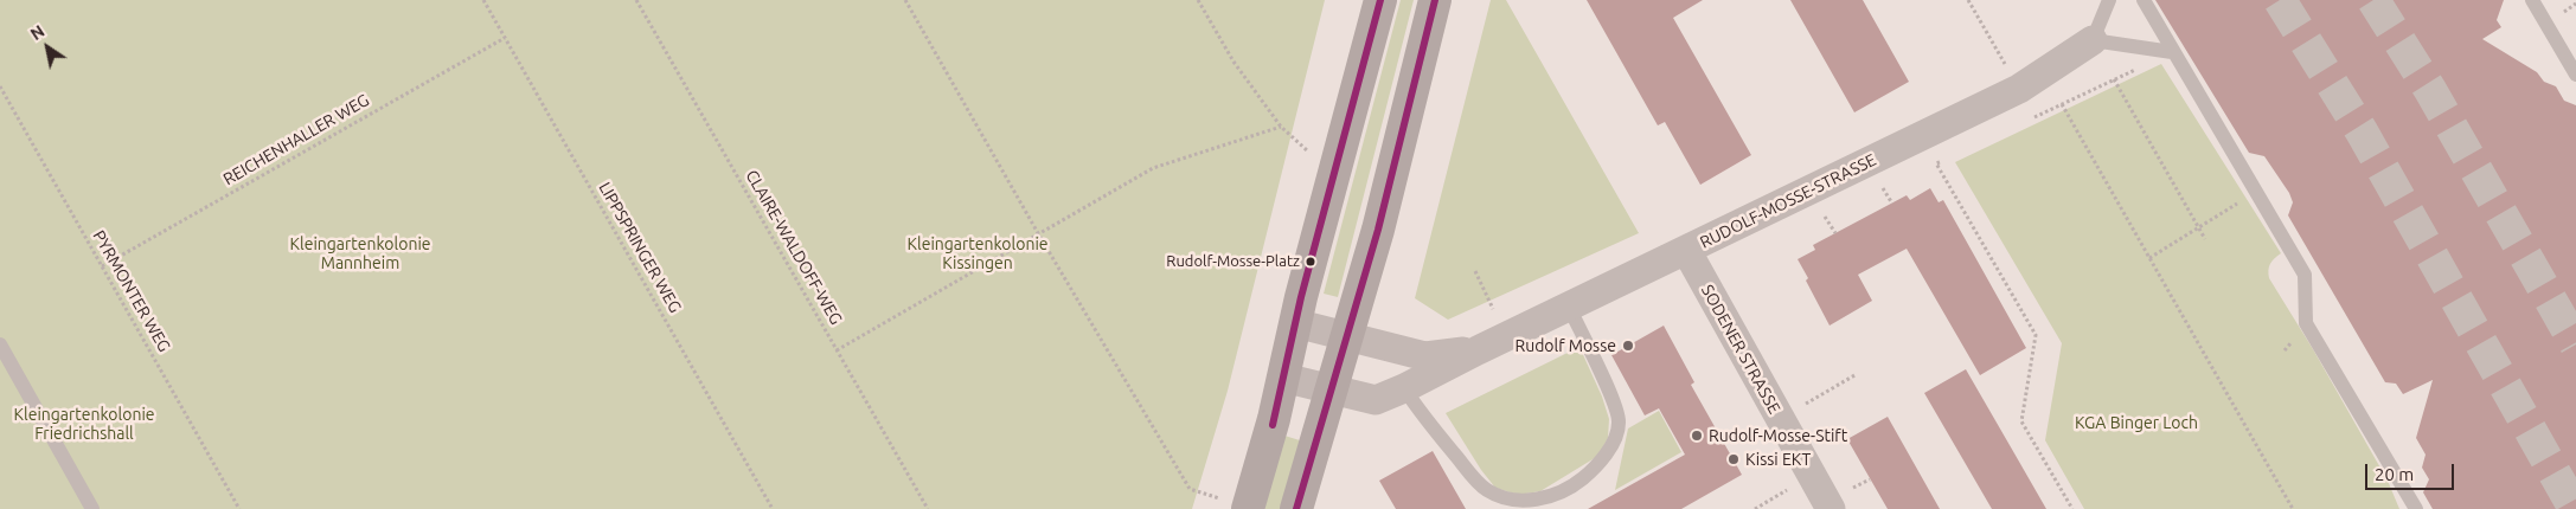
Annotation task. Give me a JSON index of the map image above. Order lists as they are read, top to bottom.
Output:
{
  "streets": {
    "street": ["RUDOLF-MOSSE-STRASSE", "SODENER STRASSE"],
    "path": [
      "REICHENHALLER WEG",
      "LIPPSPRINGER WEG",
      "CLAIRE-WALDOFF-WEG",
      "PYRMONTER WEG"
    ]
  },
  "crossings": [
    ["REICHENHALLER WEG", "LIPPSPRINGER WEG"],
    ["REICHENHALLER WEG", "PYRMONTER WEG"],
    ["RUDOLF-MOSSE-STRASSE", "SODENER STRASSE"]
  ],
  "parks": [
    "Kleingartenkolonie Mannheim",
    "Kleingartenkolonie Kissingen",
    "Kleingartenkolonie Friedrichshall",
    "KGA Binger Loch"
  ],
  "places": [
    "Rudolf-Mosse-Platz",
    "Rudolf Mosse",
    "Rudolf-Mosse-Stift",
    "Kissi EKT"
  ],
  "scale_bar": "20 m",
  "north": "top left"
}
